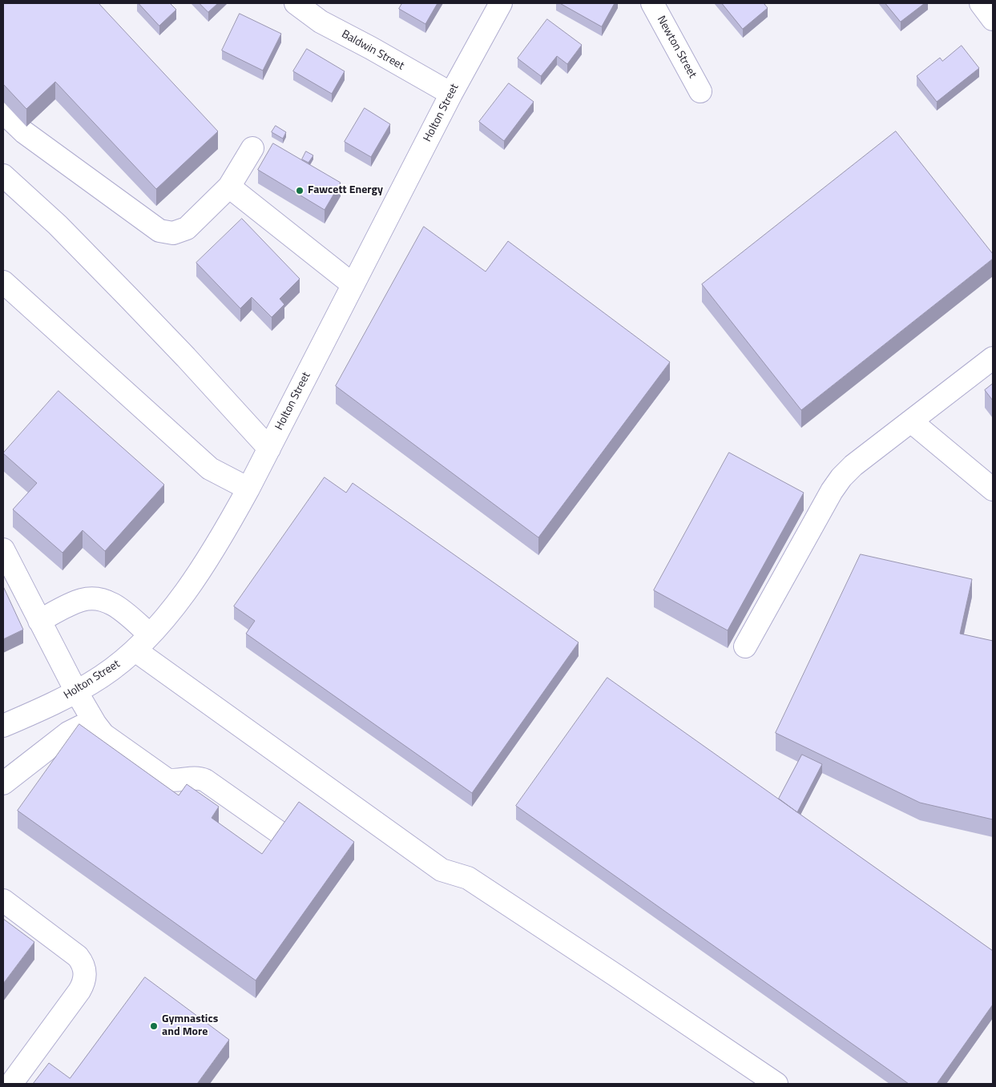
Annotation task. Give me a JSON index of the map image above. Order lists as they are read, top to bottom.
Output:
{
  "streets": {
    "street": ["Newton Street", "Baldwin Street", "Holton Street"]
  },
  "crossings": [
    ["Baldwin Street", "Holton Street"]
  ],
  "places": ["Fawcett Energy", "Gymnastics and More"]
}
